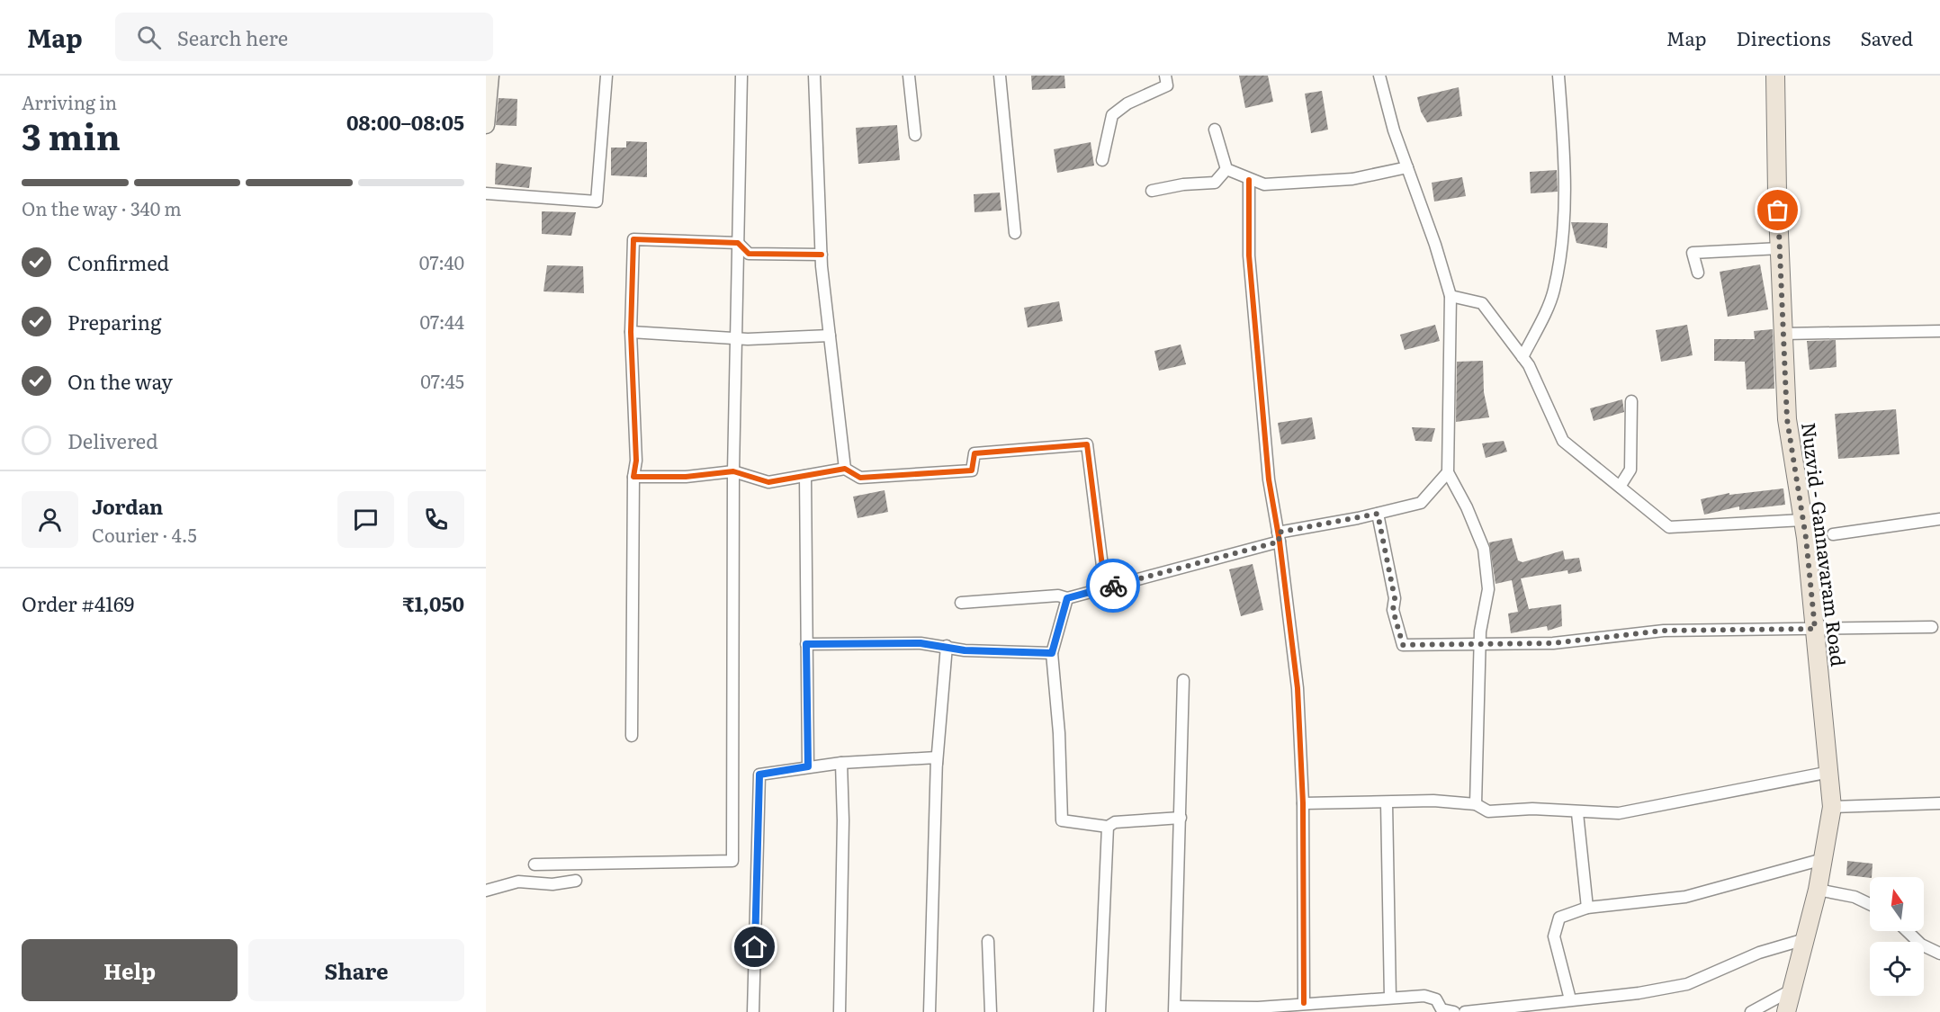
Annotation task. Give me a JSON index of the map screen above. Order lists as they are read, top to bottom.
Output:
{
  "streets": {
    "main road": ["Nuzvid - Gannavaram Road"]
  },
  "north": "top",
  "page": {
    "header": "Map",
    "search": "Search here",
    "nav": ["Map", "Directions", "Saved"],
    "heading": ["3 min", "Arriving in", "08:00–08:05"],
    "panel": [
      "Jordan",
      "Courier · 4.5",
      "Order #4169",
      "₹1,050"
    ],
    "bar": "On the way · 340 m",
    "list": [
      ["Confirmed", "07:40"],
      ["Preparing", "07:44"],
      ["On the way", "07:45"],
      "Delivered"
    ],
    "buttons": ["Help", "Share"]
  }
}
